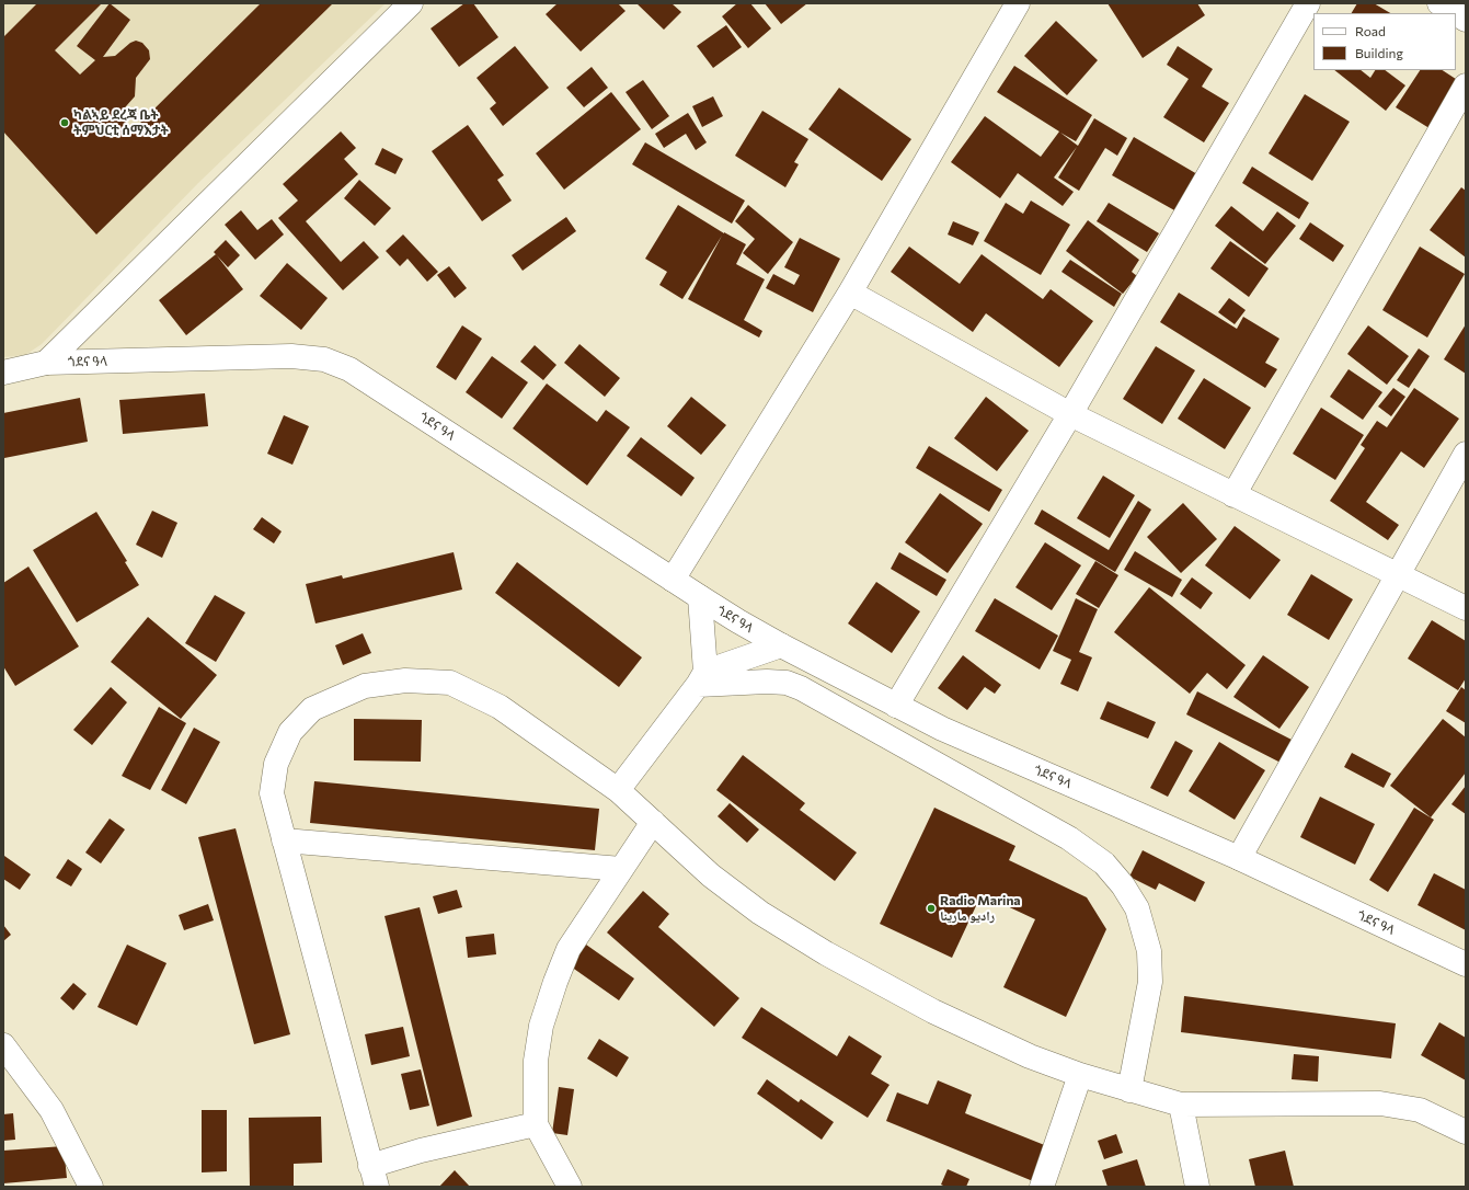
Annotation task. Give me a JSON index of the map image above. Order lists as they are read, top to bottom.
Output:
{
  "streets": {
    "street": ["ጎደና ዓላ"]
  },
  "places": ["ካልኣይ ደረጃ ቤት ትምህርቲ ሰማእታት", "Radio Marina راديو مارينا"],
  "legend": ["Road", "Building"]
}
